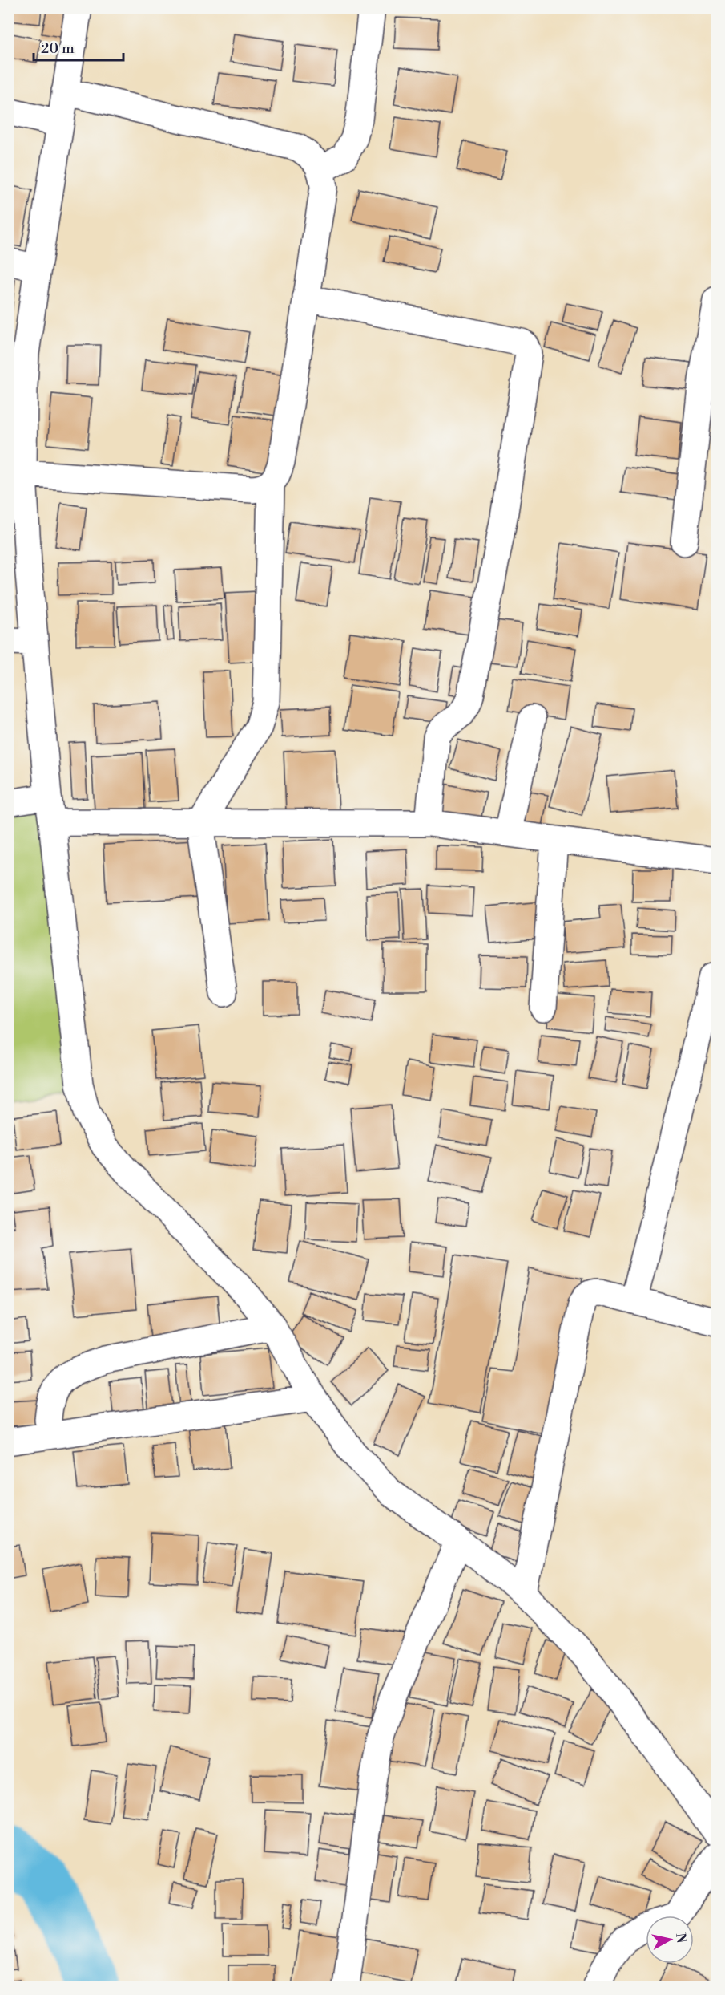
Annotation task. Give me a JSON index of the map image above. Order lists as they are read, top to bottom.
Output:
{
  "scale_bar": "20 m",
  "north": "right"
}
